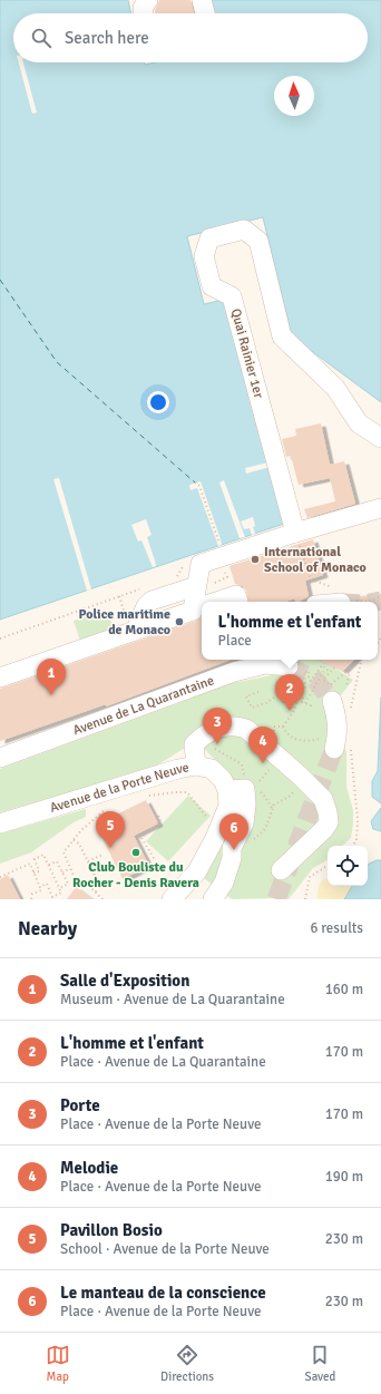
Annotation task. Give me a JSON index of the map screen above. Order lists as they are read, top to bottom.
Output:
{
  "streets": {
    "street": ["Quai Rainier 1er", "Avenue de La Quarantaine", "Avenue de la Porte Neuve"]
  },
  "places": ["International School of Monaco", "Police maritime de Monaco", "Club Bouliste du Rocher - Denis Ravera"],
  "north": "top",
  "page": {
    "search": "Search here",
    "popup": ["L'homme et l'enfant", "Place"],
    "pins": [
      "1",
      "2",
      "3",
      "4",
      "5",
      "6"
    ],
    "heading": ["Nearby", "6 results"],
    "list": [
      {
        "mark": "1",
        "name": "Salle d'Exposition",
        "note": "Museum · Avenue de La Quarantaine",
        "value": "160 m"
      },
      {
        "mark": "2",
        "name": "L'homme et l'enfant",
        "note": "Place · Avenue de La Quarantaine",
        "value": "170 m"
      },
      {
        "mark": "3",
        "name": "Porte",
        "note": "Place · Avenue de la Porte Neuve",
        "value": "170 m"
      },
      {
        "mark": "4",
        "name": "Melodie",
        "note": "Place · Avenue de la Porte Neuve",
        "value": "190 m"
      },
      {
        "mark": "5",
        "name": "Pavillon Bosio",
        "note": "School · Avenue de la Porte Neuve",
        "value": "230 m"
      },
      {
        "mark": "6",
        "name": "Le manteau de la conscience",
        "note": "Place · Avenue de la Porte Neuve",
        "value": "230 m"
      }
    ],
    "nav": ["Map", "Directions", "Saved"]
  }
}
